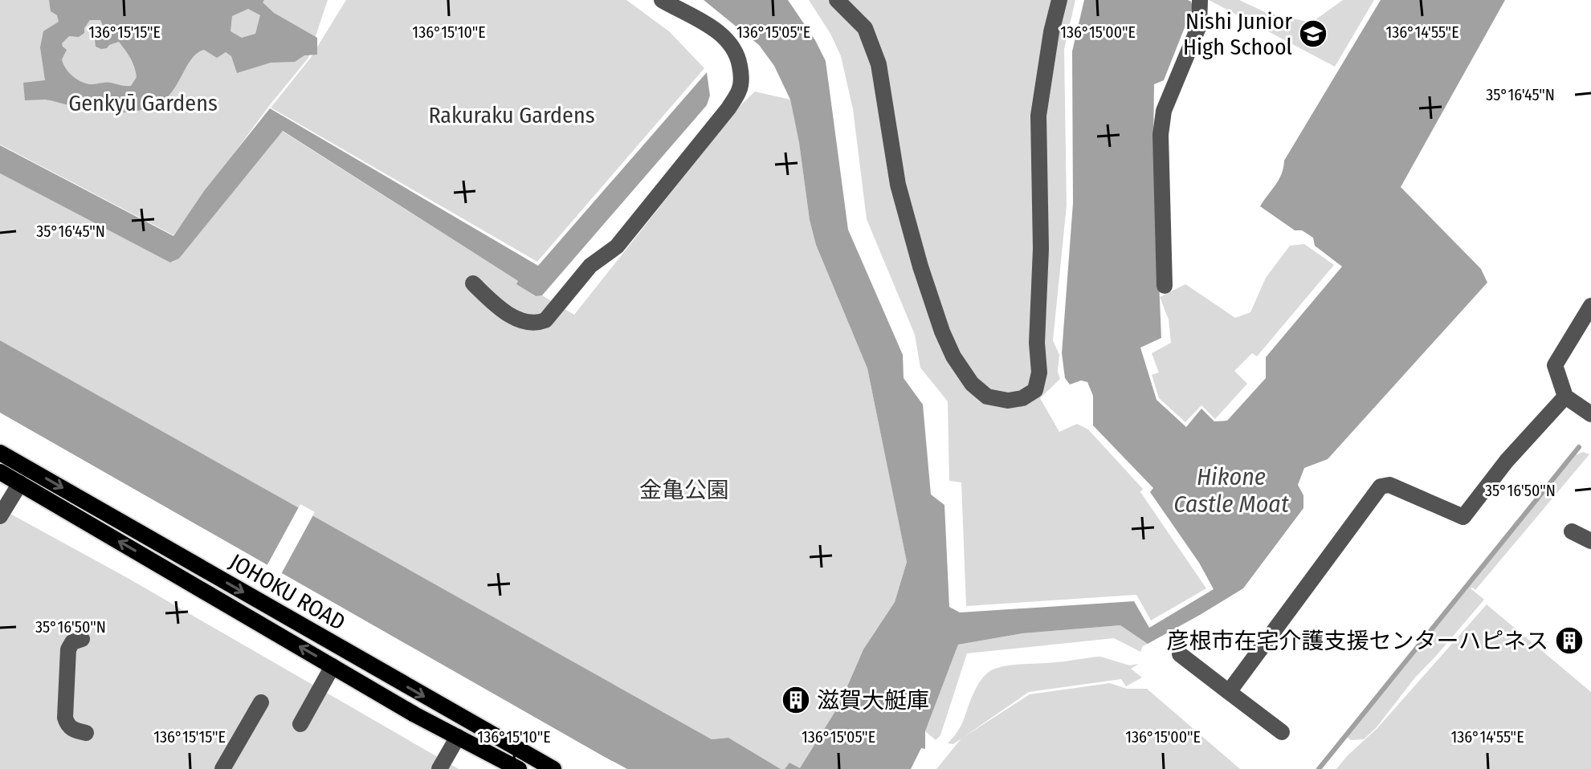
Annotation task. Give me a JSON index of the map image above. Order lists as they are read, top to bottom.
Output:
{
  "streets": {
    "main road": ["JOHOKU ROAD"]
  },
  "water": ["Hikone Castle Moat"],
  "parks": ["Genkyū Gardens", "Rakuraku Gardens", "金亀公園"],
  "places": {
    "school or university": ["Nishi Junior High School"],
    "building": ["彦根市在宅介護支援センターハピネス", "滋賀大艇庫"]
  },
  "coordinates": [
    "136°15'15\"E",
    "136°15'10\"E",
    "136°15'05\"E",
    "136°15'00\"E",
    "136°14'55\"E",
    "35°16'45\"N",
    "35°16'50\"N"
  ]
}
